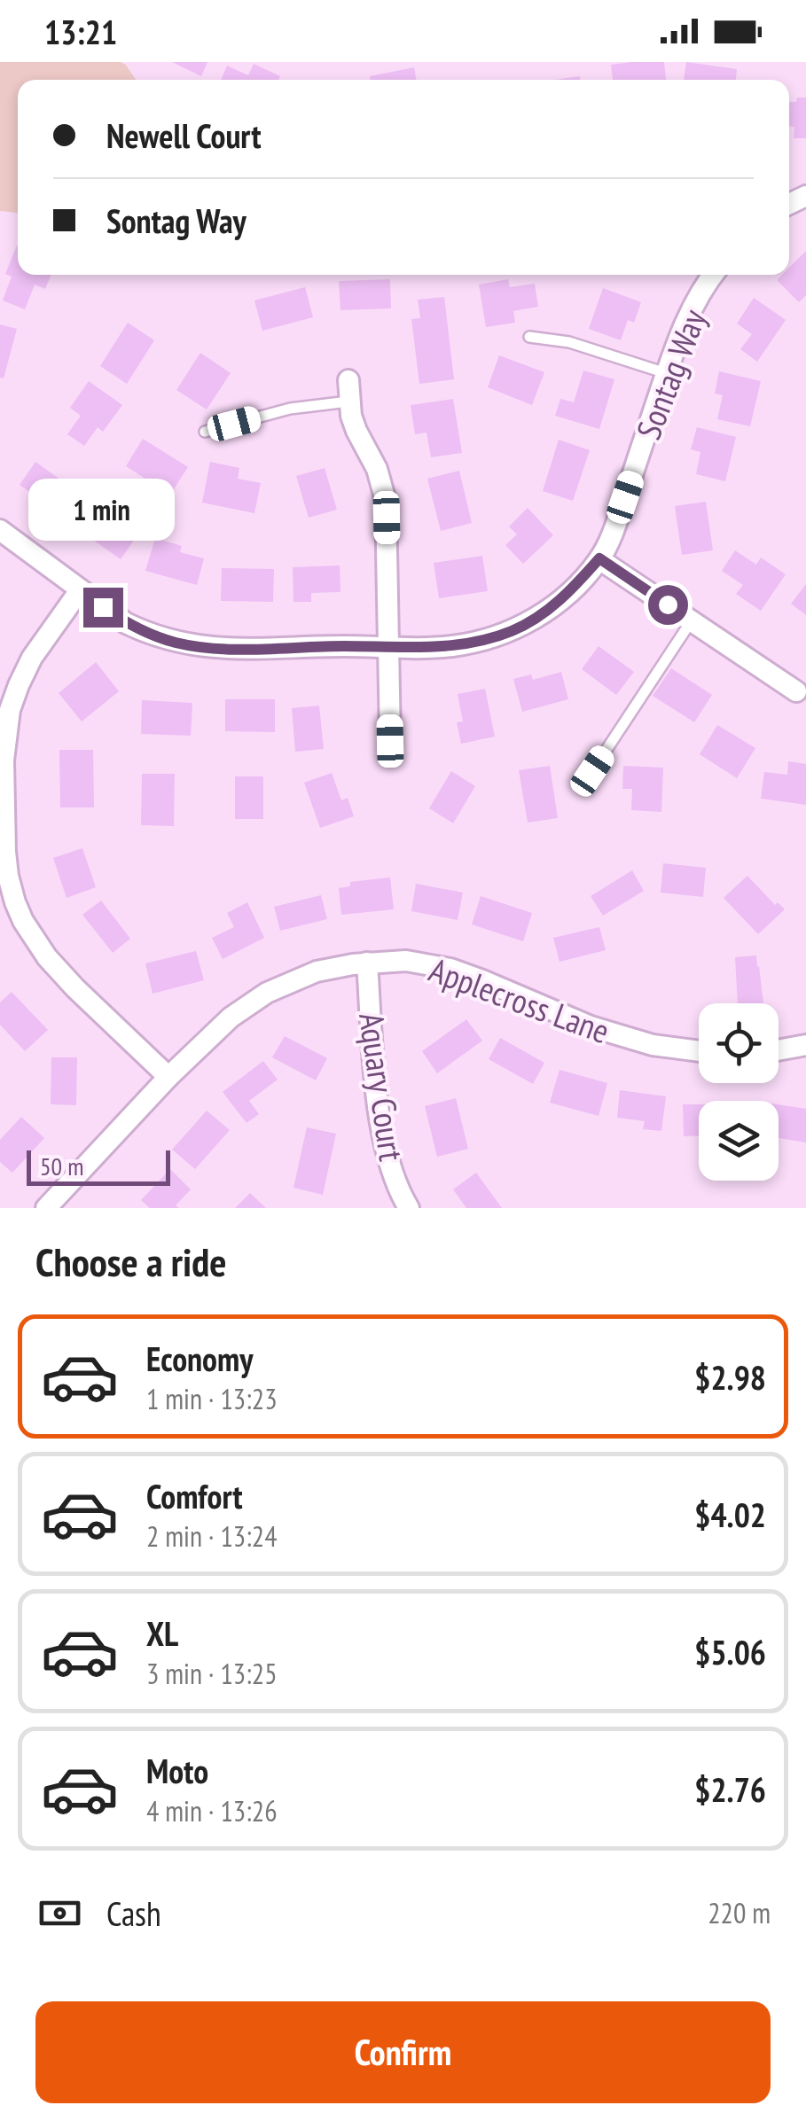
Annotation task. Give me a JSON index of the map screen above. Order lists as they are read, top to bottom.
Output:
{
  "streets": {
    "street": ["Sontag Way", "Applecross Lane", "Aquary Court"]
  },
  "crossings": [
    ["Applecross Lane", "Aquary Court"]
  ],
  "scale_bar": "50 m",
  "page": {
    "status": "13:21",
    "banner": ["Newell Court", "Sontag Way"],
    "bubble": "1 min",
    "scale": "50 m",
    "heading": "Choose a ride",
    "list": [
      {
        "name": "Economy",
        "note": "1 min · 13:23",
        "value": "$2.98"
      },
      {
        "name": "Comfort",
        "note": "2 min · 13:24",
        "value": "$4.02"
      },
      {
        "name": "XL",
        "note": "3 min · 13:25",
        "value": "$5.06"
      },
      {
        "name": "Moto",
        "note": "4 min · 13:26",
        "value": "$2.76"
      }
    ],
    "pay": ["Cash", "220 m"],
    "buttons": "Confirm"
  }
}
